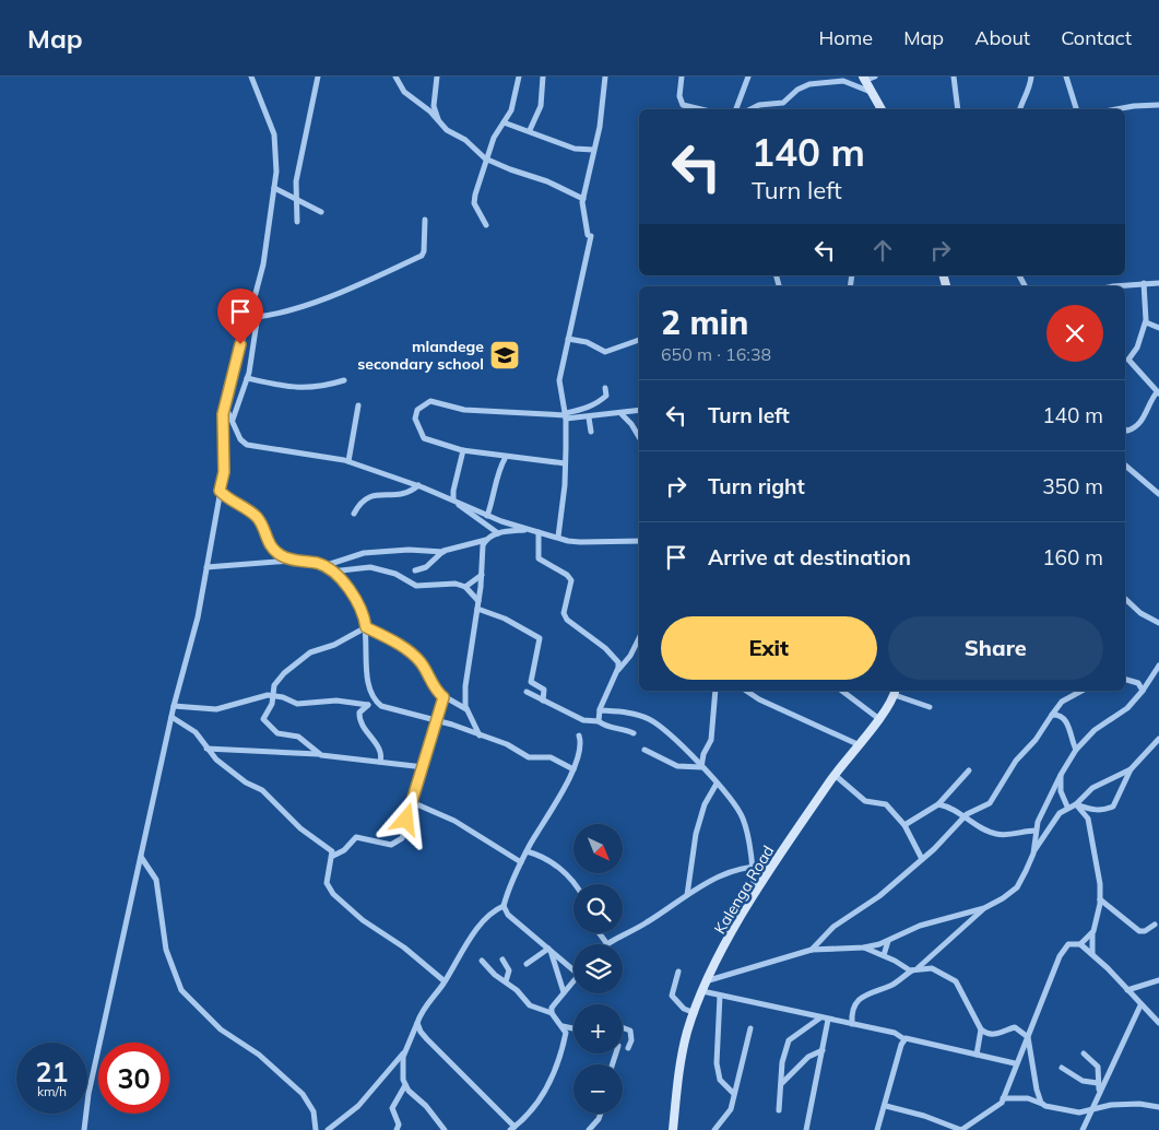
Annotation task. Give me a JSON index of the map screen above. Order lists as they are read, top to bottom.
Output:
{
  "streets": {
    "main road": ["Kalenga Road"]
  },
  "places": {
    "school or university": ["mlandege secondary school"]
  },
  "north": "bottom right",
  "page": {
    "header": "Map",
    "nav": [
      "Home",
      "Map",
      "About",
      "Contact"
    ],
    "turn": ["140 m", "Turn left"],
    "heading": ["2 min", "650 m · 16:38"],
    "list": [
      {
        "name": "Turn left",
        "value": "140 m"
      },
      {
        "name": "Turn right",
        "value": "350 m"
      },
      {
        "name": "Arrive at destination",
        "value": "160 m"
      }
    ],
    "buttons": ["Exit", "Share"],
    "map_buttons": ["+", "−"],
    "speed": "21 km/h",
    "limit": "30"
  }
}
